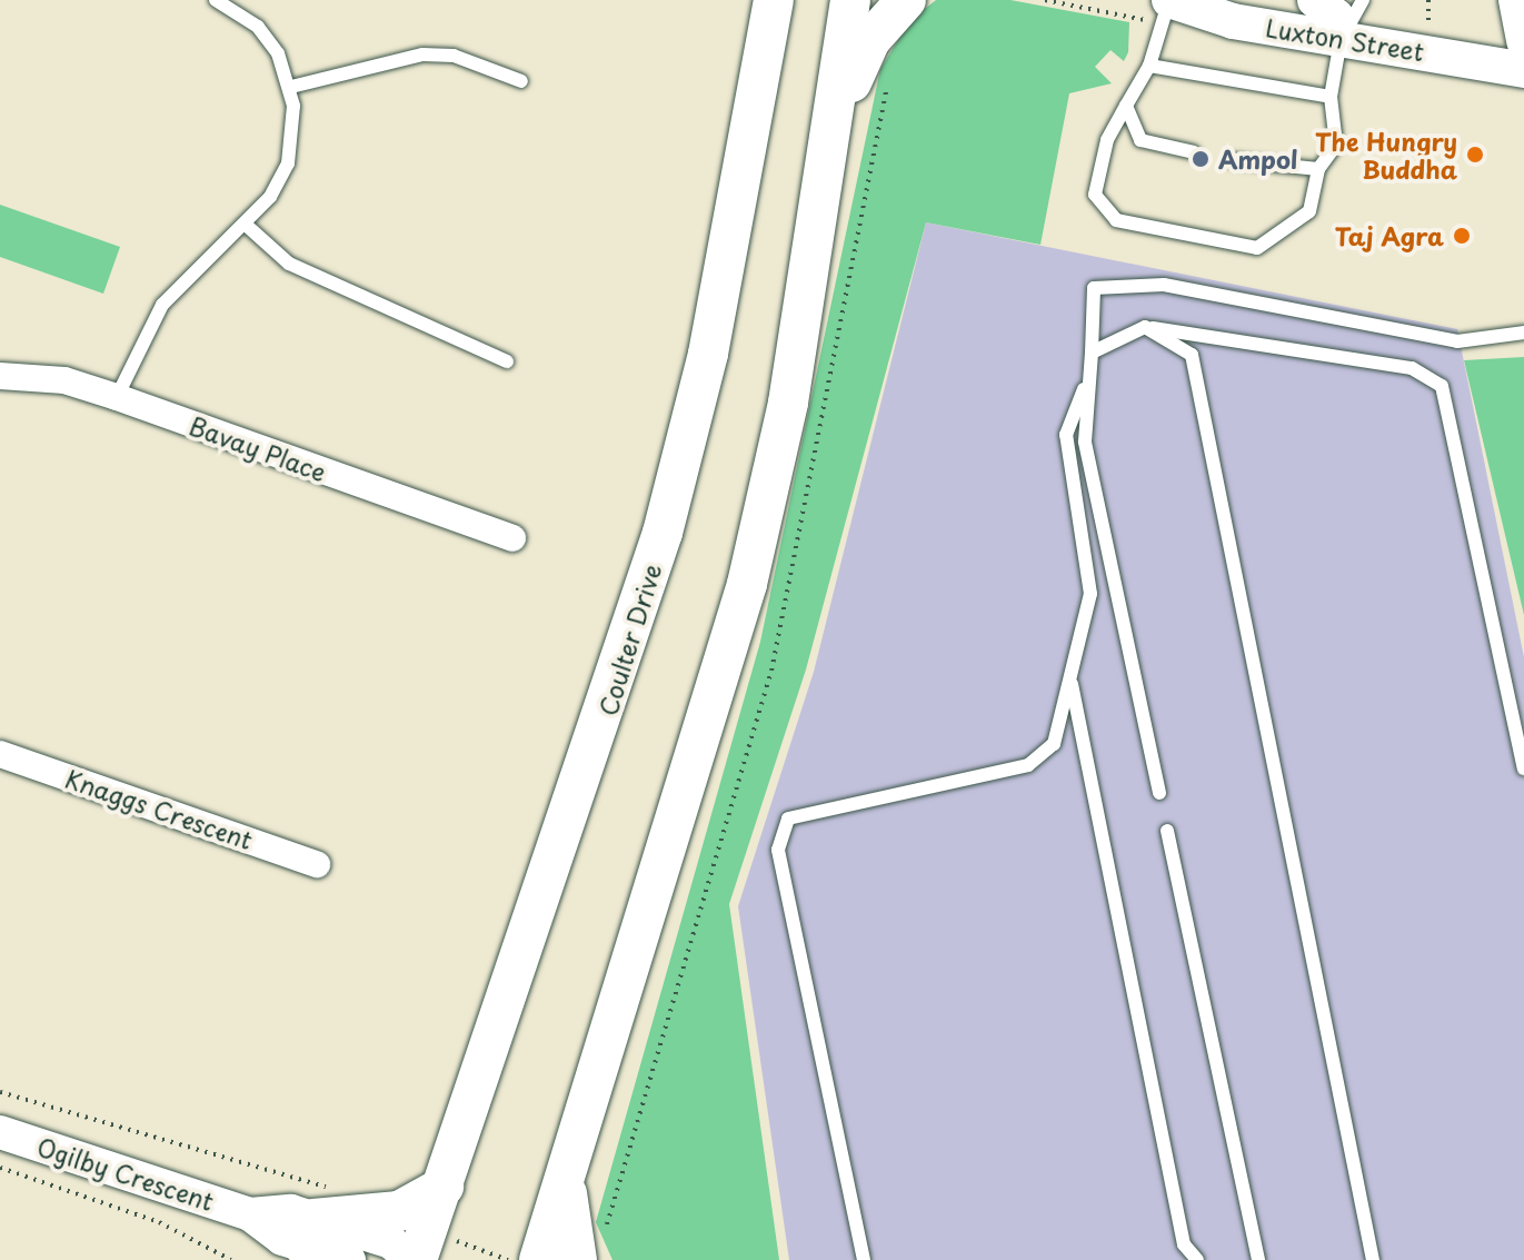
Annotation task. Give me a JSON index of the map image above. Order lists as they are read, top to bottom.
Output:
{
  "streets": {
    "main road": ["Luxton Street", "Coulter Drive"],
    "street": ["Bavay Place", "Knaggs Crescent", "Ogilby Crescent"]
  },
  "places": ["The Hungry Buddha", "Ampol", "Taj Agra"]
}
